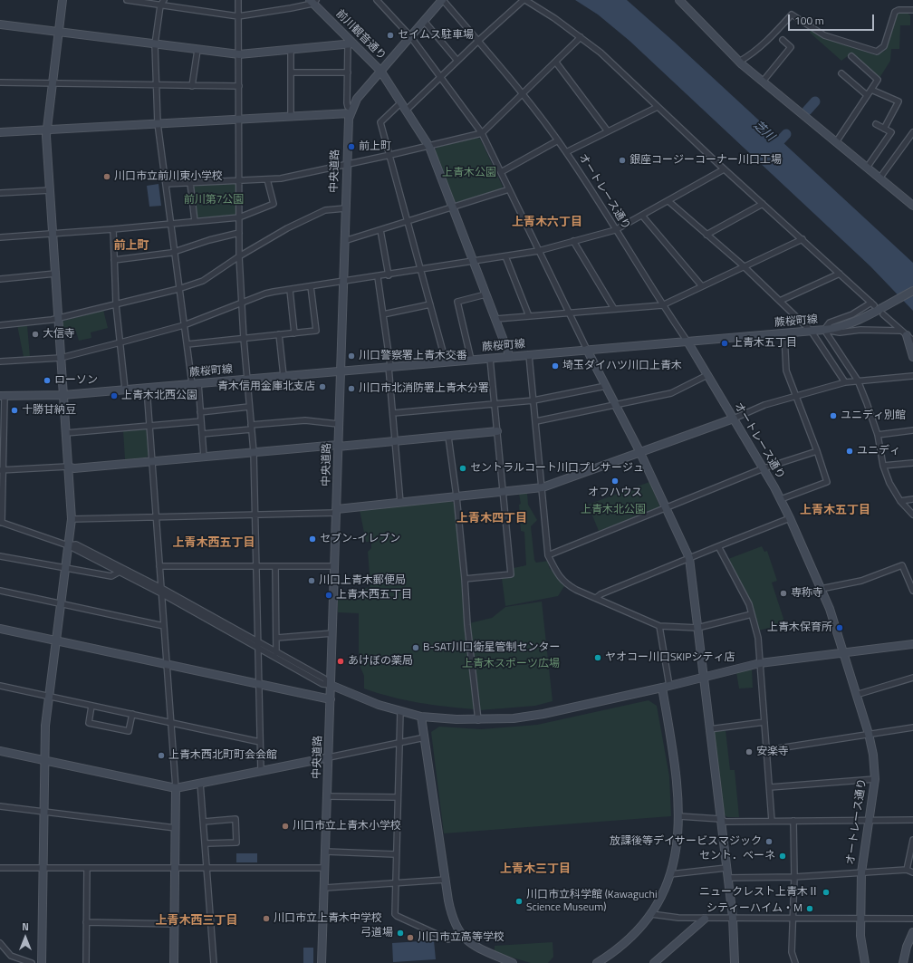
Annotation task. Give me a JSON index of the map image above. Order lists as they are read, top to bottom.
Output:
{
  "streets": {
    "street": [
      "前川観音通り",
      "中央道路",
      "オートレース通り",
      "蕨桜町線"
    ]
  },
  "crossings": [
    ["前川観音通り", "中央道路"],
    ["前川観音通り", "蕨桜町線"],
    ["中央道路", "オートレース通り"],
    ["中央道路", "蕨桜町線"],
    ["オートレース通り", "蕨桜町線"]
  ],
  "districts": [
    "上青木六丁目",
    "前上町",
    "上青木五丁目",
    "上青木四丁目",
    "上青木西五丁目",
    "上青木三丁目",
    "上青木西三丁目"
  ],
  "water": ["芝川"],
  "parks": [
    "上青木公園",
    "前川第7公園",
    "上青木北公園",
    "上青木スポーツ広場"
  ],
  "places": [
    "セイムス駐車場",
    "前上町",
    "銀座コージーコーナー川口工場",
    "川口市立前川東小学校",
    "大信寺",
    "上青木五丁目",
    "川口警察署上青木交番",
    "埼玉ダイハツ川口上青木",
    "ローソン",
    "青木信用金庫北支店",
    "川口市北消防署上青木分署",
    "上青木北西公園",
    "十勝甘納豆",
    "ユニディ別館",
    "ユニディ",
    "セントラルコート川口プレサージュ",
    "オフハウス",
    "セブン-イレブン",
    "川口上青木郵便局",
    "専称寺",
    "上青木西五丁目",
    "上青木保育所",
    "B-SAT川口衛星管制センター",
    "ヤオコー川口SKIPシティ店",
    "あけぼの薬局",
    "安楽寺",
    "上青木西北町町会会館",
    "川口市立上青木小学校",
    "放課後等デイサービスマジック",
    "セント．ベーネ",
    "ニュークレスト上青木Ⅱ",
    "川口市立科学館 (Kawaguchi Science Museum)",
    "シティーハイム・M",
    "川口市立上青木中学校",
    "弓道場",
    "川口市立高等学校"
  ],
  "scale_bar": "100 m",
  "north": "top"
}
